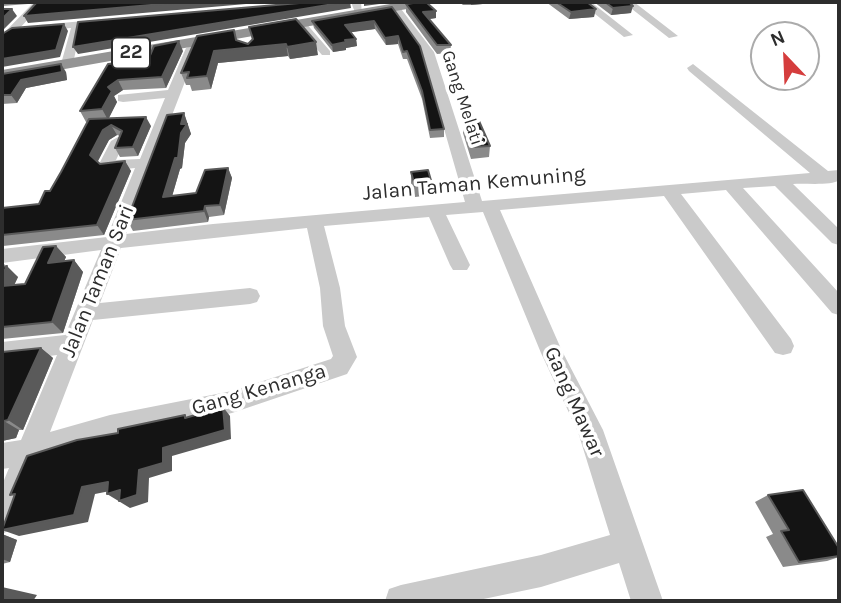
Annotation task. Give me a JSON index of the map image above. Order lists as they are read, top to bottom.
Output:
{
  "streets": {
    "highway": ["22"],
    "street": [
      "Gang Melati",
      "Jalan Taman Kemuning",
      "Jalan Taman Sari",
      "Gang Kenanga",
      "Gang Mawar"
    ]
  },
  "crossings": [
    ["22", "Gang Melati"],
    ["22", "Jalan Taman Sari"],
    ["Gang Melati", "Jalan Taman Kemuning"],
    ["Gang Melati", "Gang Mawar"],
    ["Jalan Taman Kemuning", "Jalan Taman Sari"],
    ["Jalan Taman Kemuning", "Gang Kenanga"],
    ["Jalan Taman Kemuning", "Gang Mawar"],
    ["Jalan Taman Sari", "Gang Kenanga"]
  ],
  "north": "top left"
}
